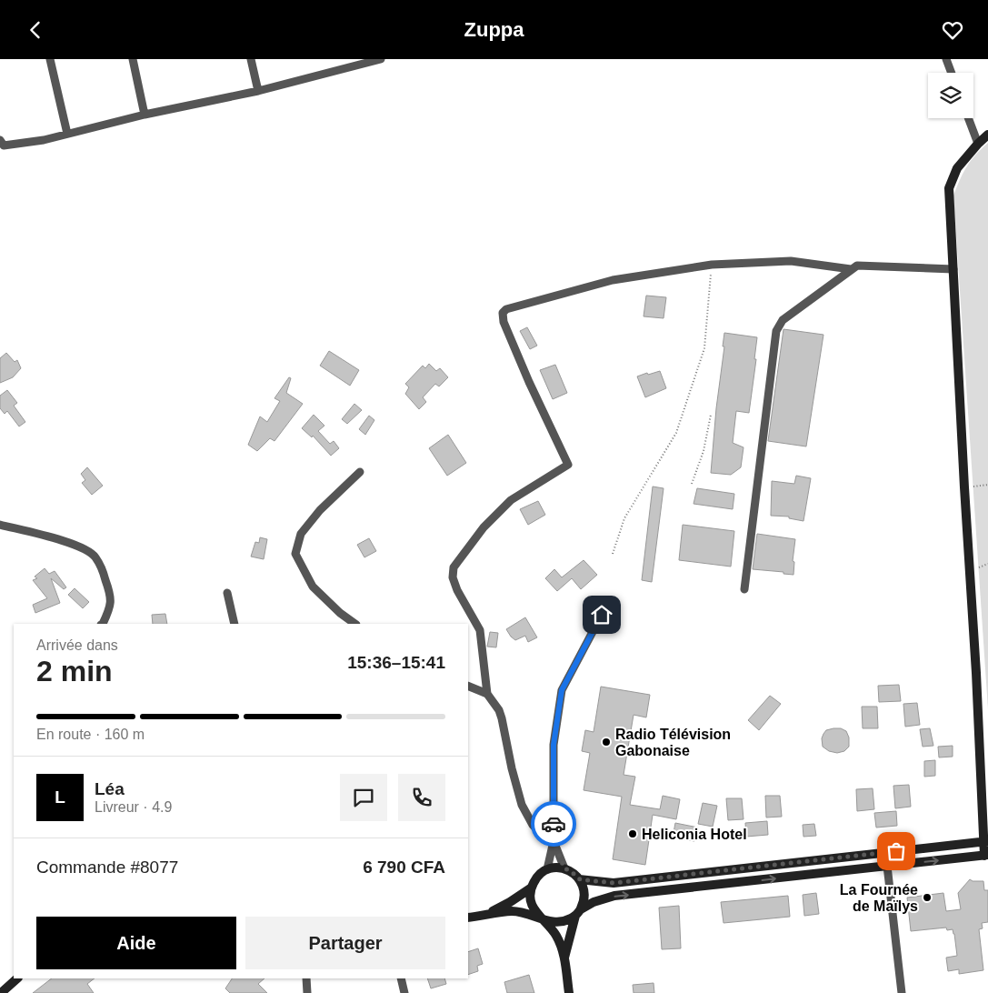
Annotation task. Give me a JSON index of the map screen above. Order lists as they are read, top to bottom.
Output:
{
  "places": ["Radio Télévision Gabonaise", "Heliconia Hotel", "La Fournée de Maïlys"],
  "page": {
    "header": "Zuppa",
    "heading": ["2 min", "Arrivée dans", "15:36–15:41"],
    "panel": [
      "Léa",
      "Livreur · 4.9",
      "Commande #8077",
      "6 790 CFA"
    ],
    "bar": "En route · 160 m",
    "round": "L",
    "buttons": ["Aide", "Partager"]
  }
}
